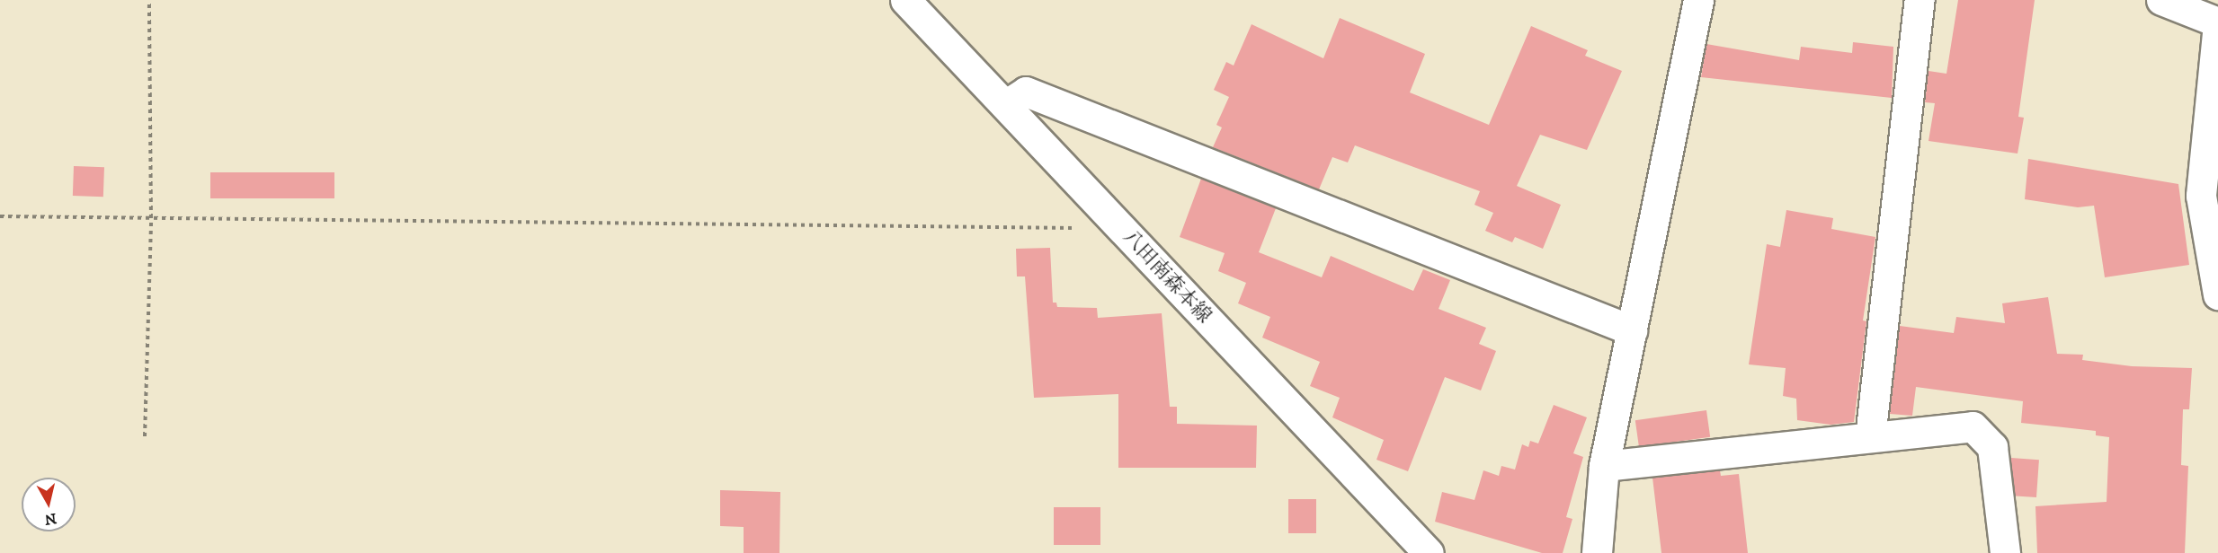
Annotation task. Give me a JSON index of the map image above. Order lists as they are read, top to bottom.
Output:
{
  "streets": {
    "street": ["八田南森本線"]
  },
  "north": "bottom"
}
